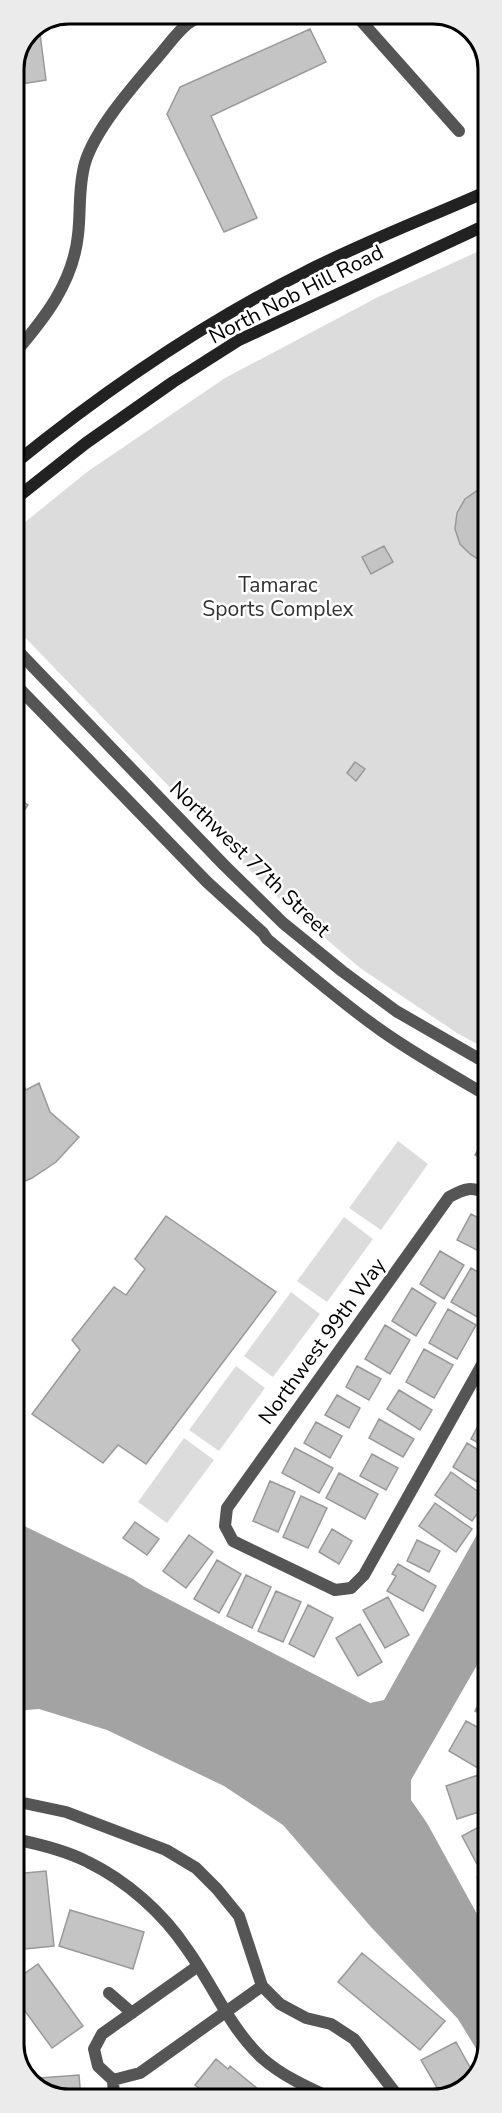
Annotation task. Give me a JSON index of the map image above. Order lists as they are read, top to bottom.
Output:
{
  "streets": {
    "main road": ["North Nob Hill Road"],
    "street": ["Northwest 77th Street", "Northwest 99th Way"]
  },
  "parks": ["Tamarac Sports Complex"]
}
